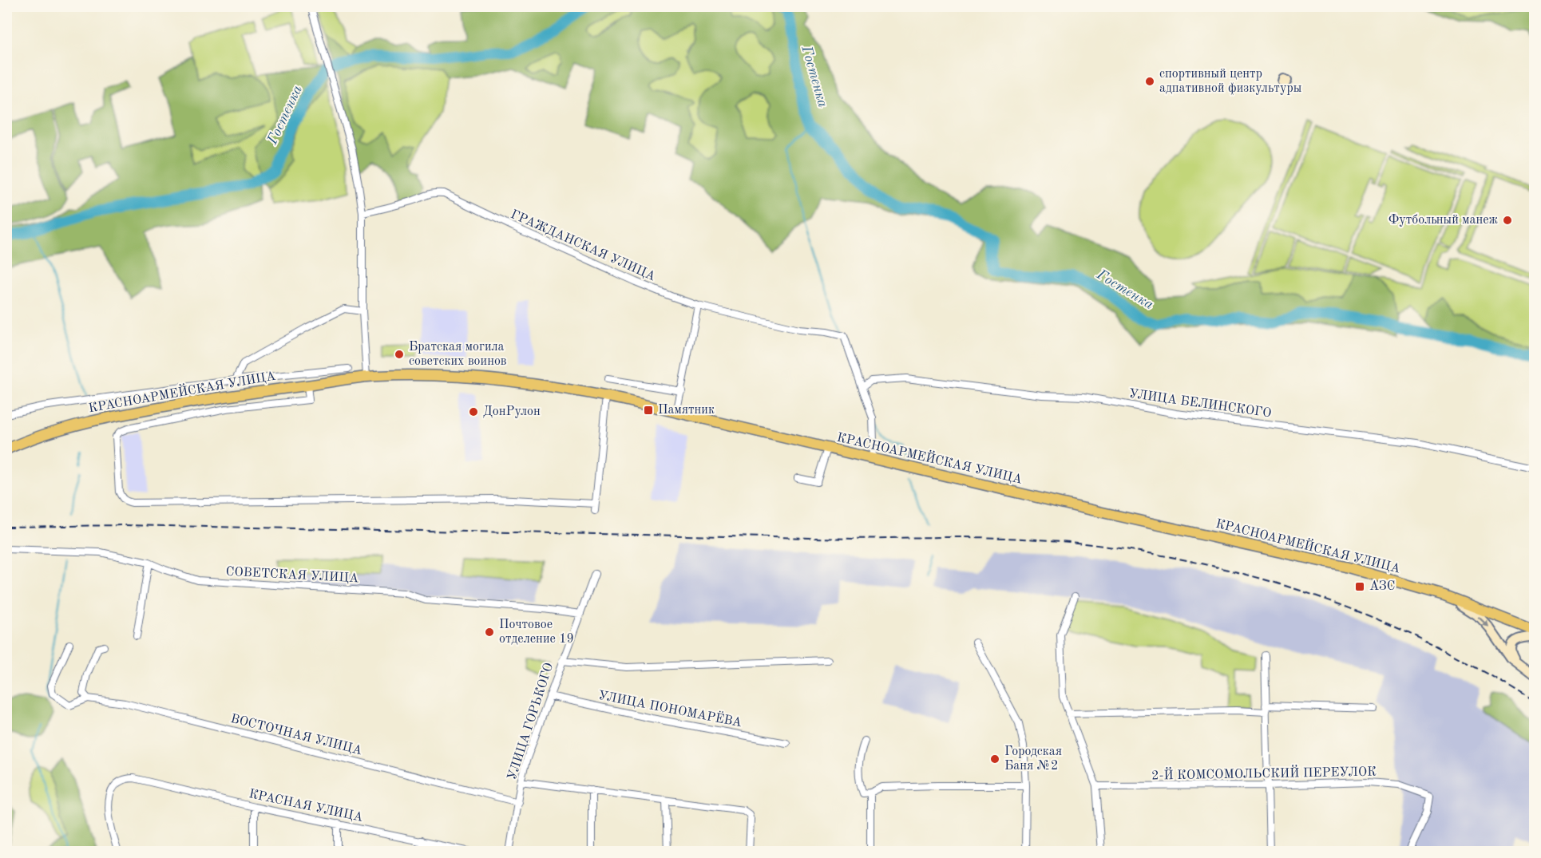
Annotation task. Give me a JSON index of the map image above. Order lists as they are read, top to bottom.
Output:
{
  "streets": {
    "main road": ["КРАСНОАРМЕЙСКАЯ УЛИЦА"],
    "street": [
      "ГРАЖДАНСКАЯ УЛИЦА",
      "УЛИЦА БЕЛИНСКОГО",
      "СОВЕТСКАЯ УЛИЦА",
      "УЛИЦА ПОНОМАРЁВА",
      "УЛИЦА ГОРЬКОГО",
      "ВОСТОЧНАЯ УЛИЦА",
      "2-Й КОМСОМОЛЬСКИЙ ПЕРЕУЛОК",
      "КРАСНАЯ УЛИЦА"
    ]
  },
  "crossings": [
    ["ГРАЖДАНСКАЯ УЛИЦА", "УЛИЦА БЕЛИНСКОГО"],
    ["СОВЕТСКАЯ УЛИЦА", "УЛИЦА ГОРЬКОГО"],
    ["УЛИЦА ПОНОМАРЁВА", "УЛИЦА ГОРЬКОГО"],
    ["УЛИЦА ГОРЬКОГО", "ВОСТОЧНАЯ УЛИЦА"]
  ],
  "water": ["Гостенка"],
  "places": {
    "other": [
      "спортивный центр адпативной физкультуры",
      "Футбольный манеж",
      "Братская могила советских воинов",
      "ДонРулон",
      "Почтовое отделение 19",
      "Городская Баня №2"
    ],
    "transit": ["Памятник", "АЗС"]
  }
}
